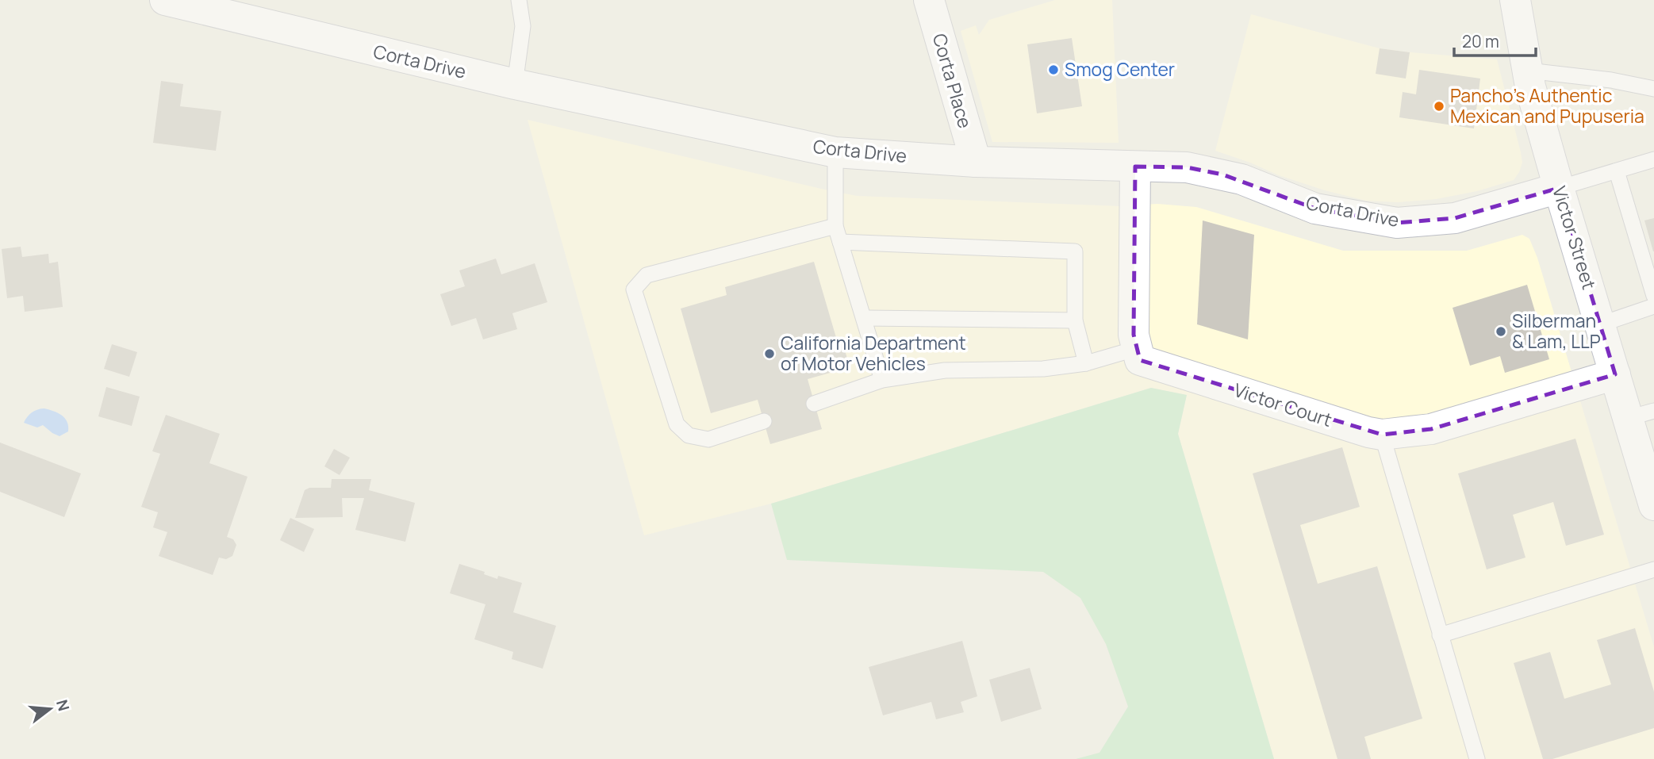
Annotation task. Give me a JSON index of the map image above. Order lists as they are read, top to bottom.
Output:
{
  "streets": {
    "street": [
      "Corta Drive",
      "Corta Place",
      "Victor Street",
      "Victor Court"
    ]
  },
  "crossings": [
    ["Corta Drive", "Corta Place"],
    ["Corta Drive", "Victor Street"],
    ["Victor Street", "Victor Court"]
  ],
  "places": [
    "Smog Center",
    "Pancho's Authentic Mexican and Pupuseria",
    "Silberman & Lam, LLP",
    "California Department of Motor Vehicles"
  ],
  "scale_bar": "20 m",
  "north": "right"
}
